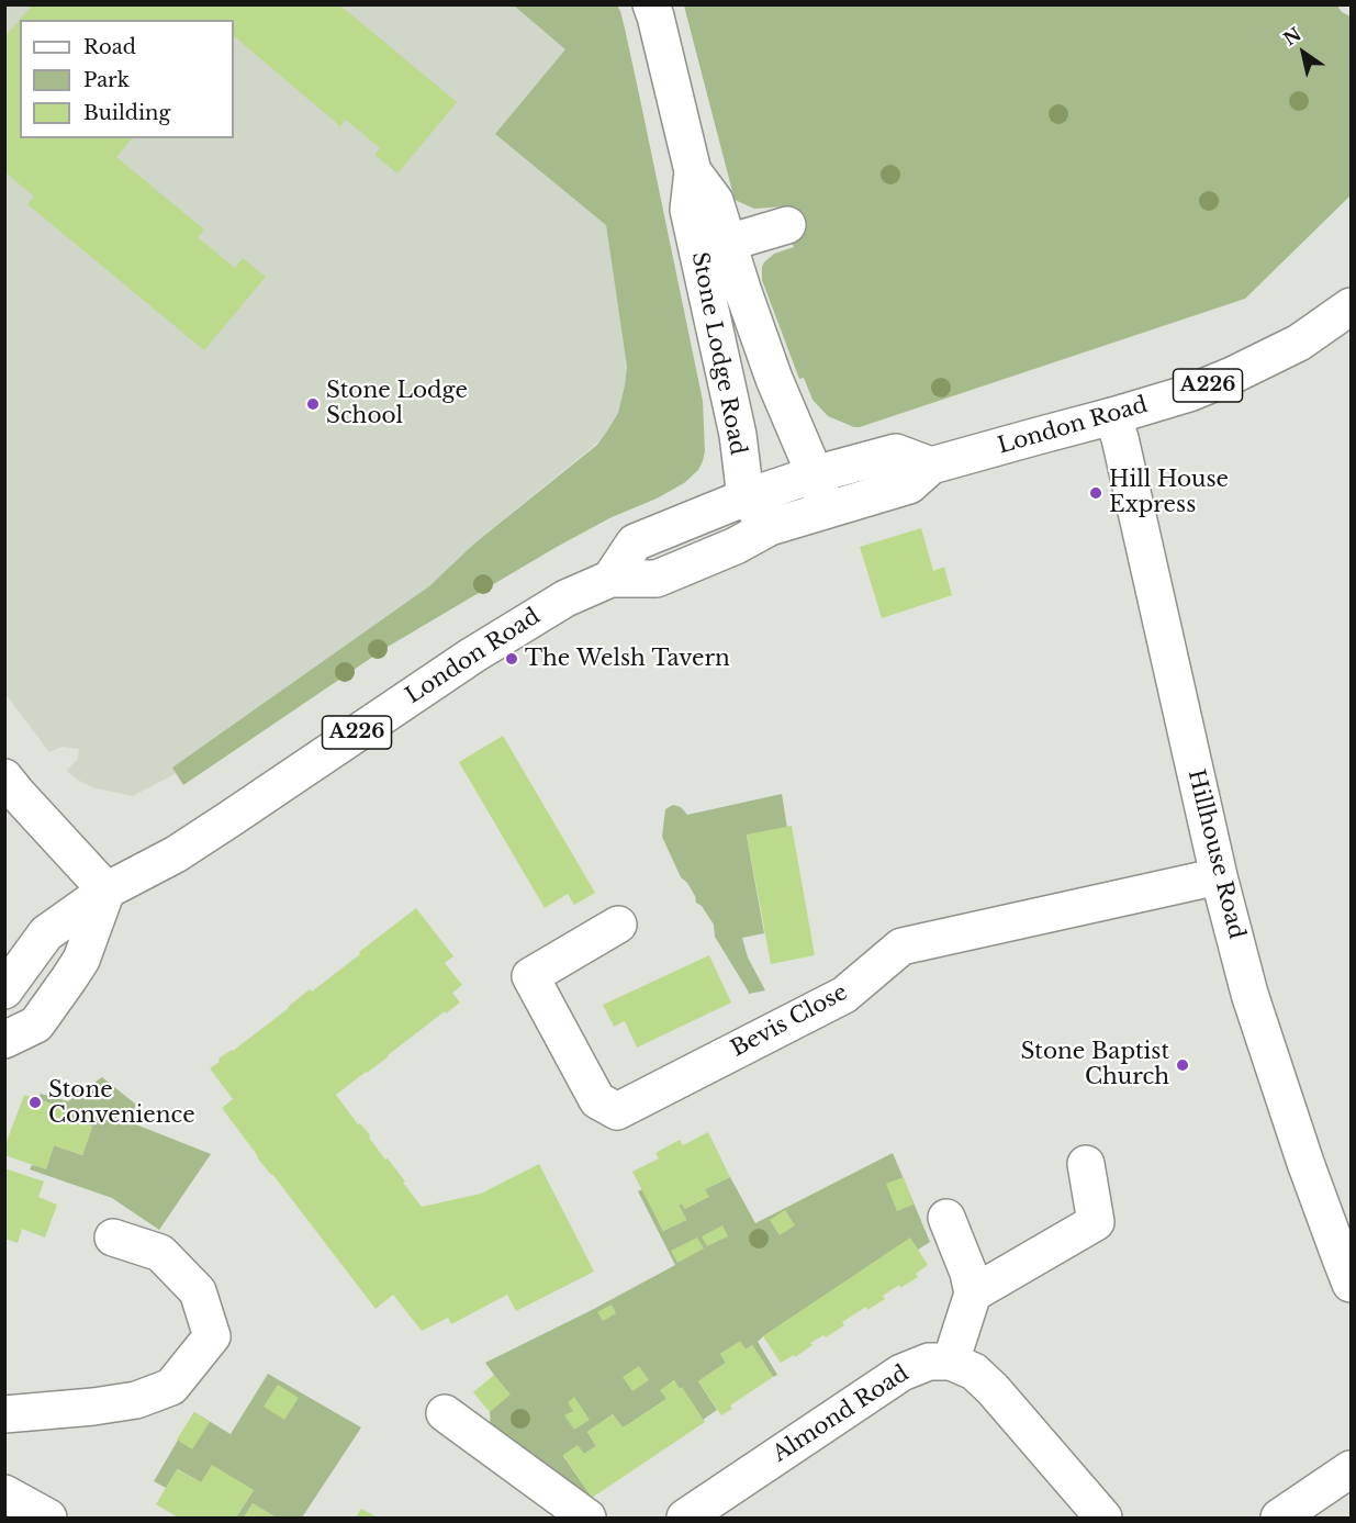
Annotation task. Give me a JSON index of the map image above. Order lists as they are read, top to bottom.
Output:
{
  "streets": {
    "street": [
      "Stone Lodge Road",
      "A226",
      "London Road",
      "Hillhouse Road",
      "Bevis Close",
      "Almond Road"
    ]
  },
  "crossings": [
    ["Stone Lodge Road", "London Road"],
    ["London Road", "Hillhouse Road"],
    ["Hillhouse Road", "Bevis Close"]
  ],
  "places": [
    "Stone Lodge School",
    "Hill House Express",
    "The Welsh Tavern",
    "Stone Baptist Church",
    "Stone Convenience"
  ],
  "legend": ["Road", "Park", "Building"],
  "north": "top left"
}
